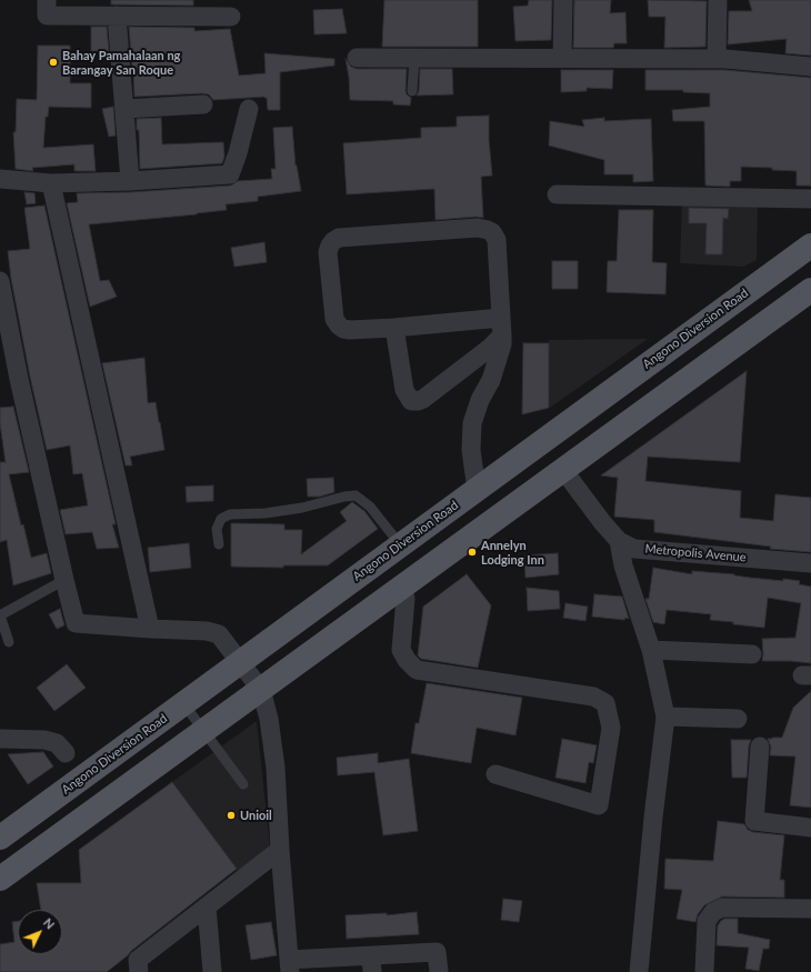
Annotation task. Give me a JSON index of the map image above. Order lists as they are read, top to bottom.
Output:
{
  "streets": {
    "main road": ["Angono Diversion Road"],
    "street": ["Metropolis Avenue"]
  },
  "places": ["Bahay Pamahalaan ng Barangay San Roque", "Annelyn Lodging Inn", "Unioil"],
  "north": "top right"
}
